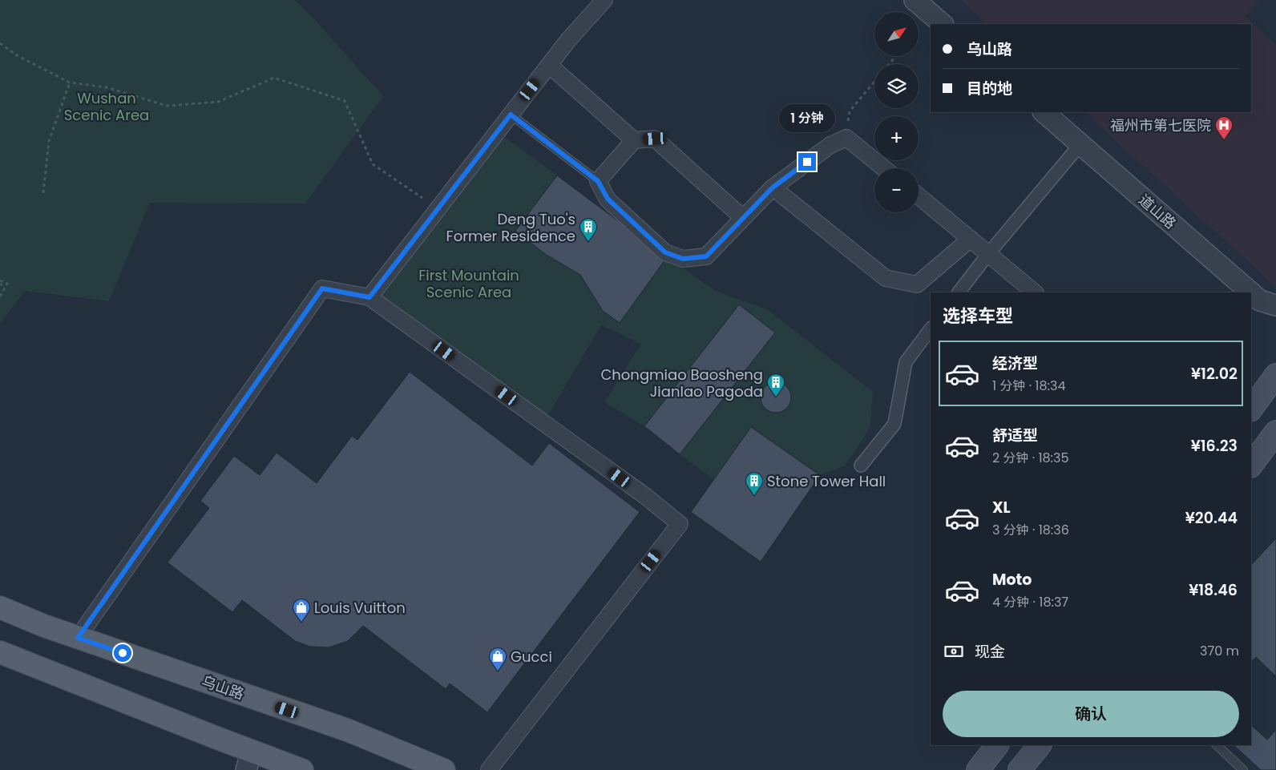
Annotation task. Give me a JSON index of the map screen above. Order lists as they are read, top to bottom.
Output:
{
  "streets": {
    "main road": ["乌山路"],
    "street": ["道山路"]
  },
  "parks": ["Wushan Scenic Area", "First Mountain Scenic Area"],
  "places": {
    "hospital": ["福州市第七医院"],
    "building": ["Deng Tuo's Former Residence", "Chongmiao Baosheng Jianlao Pagoda", "Stone Tower Hall"],
    "shop": ["Louis Vuitton", "Gucci"]
  },
  "north": "top right",
  "page": {
    "map_buttons": ["+", "−"],
    "banner": ["乌山路", "目的地"],
    "bubble": "1 分钟",
    "heading": "选择车型",
    "list": [
      {
        "name": "经济型",
        "note": "1 分钟 · 18:34",
        "value": "¥12.02"
      },
      {
        "name": "舒适型",
        "note": "2 分钟 · 18:35",
        "value": "¥16.23"
      },
      {
        "name": "XL",
        "note": "3 分钟 · 18:36",
        "value": "¥20.44"
      },
      {
        "name": "Moto",
        "note": "4 分钟 · 18:37",
        "value": "¥18.46"
      }
    ],
    "pay": ["现金", "370 m"],
    "buttons": "确认"
  }
}
